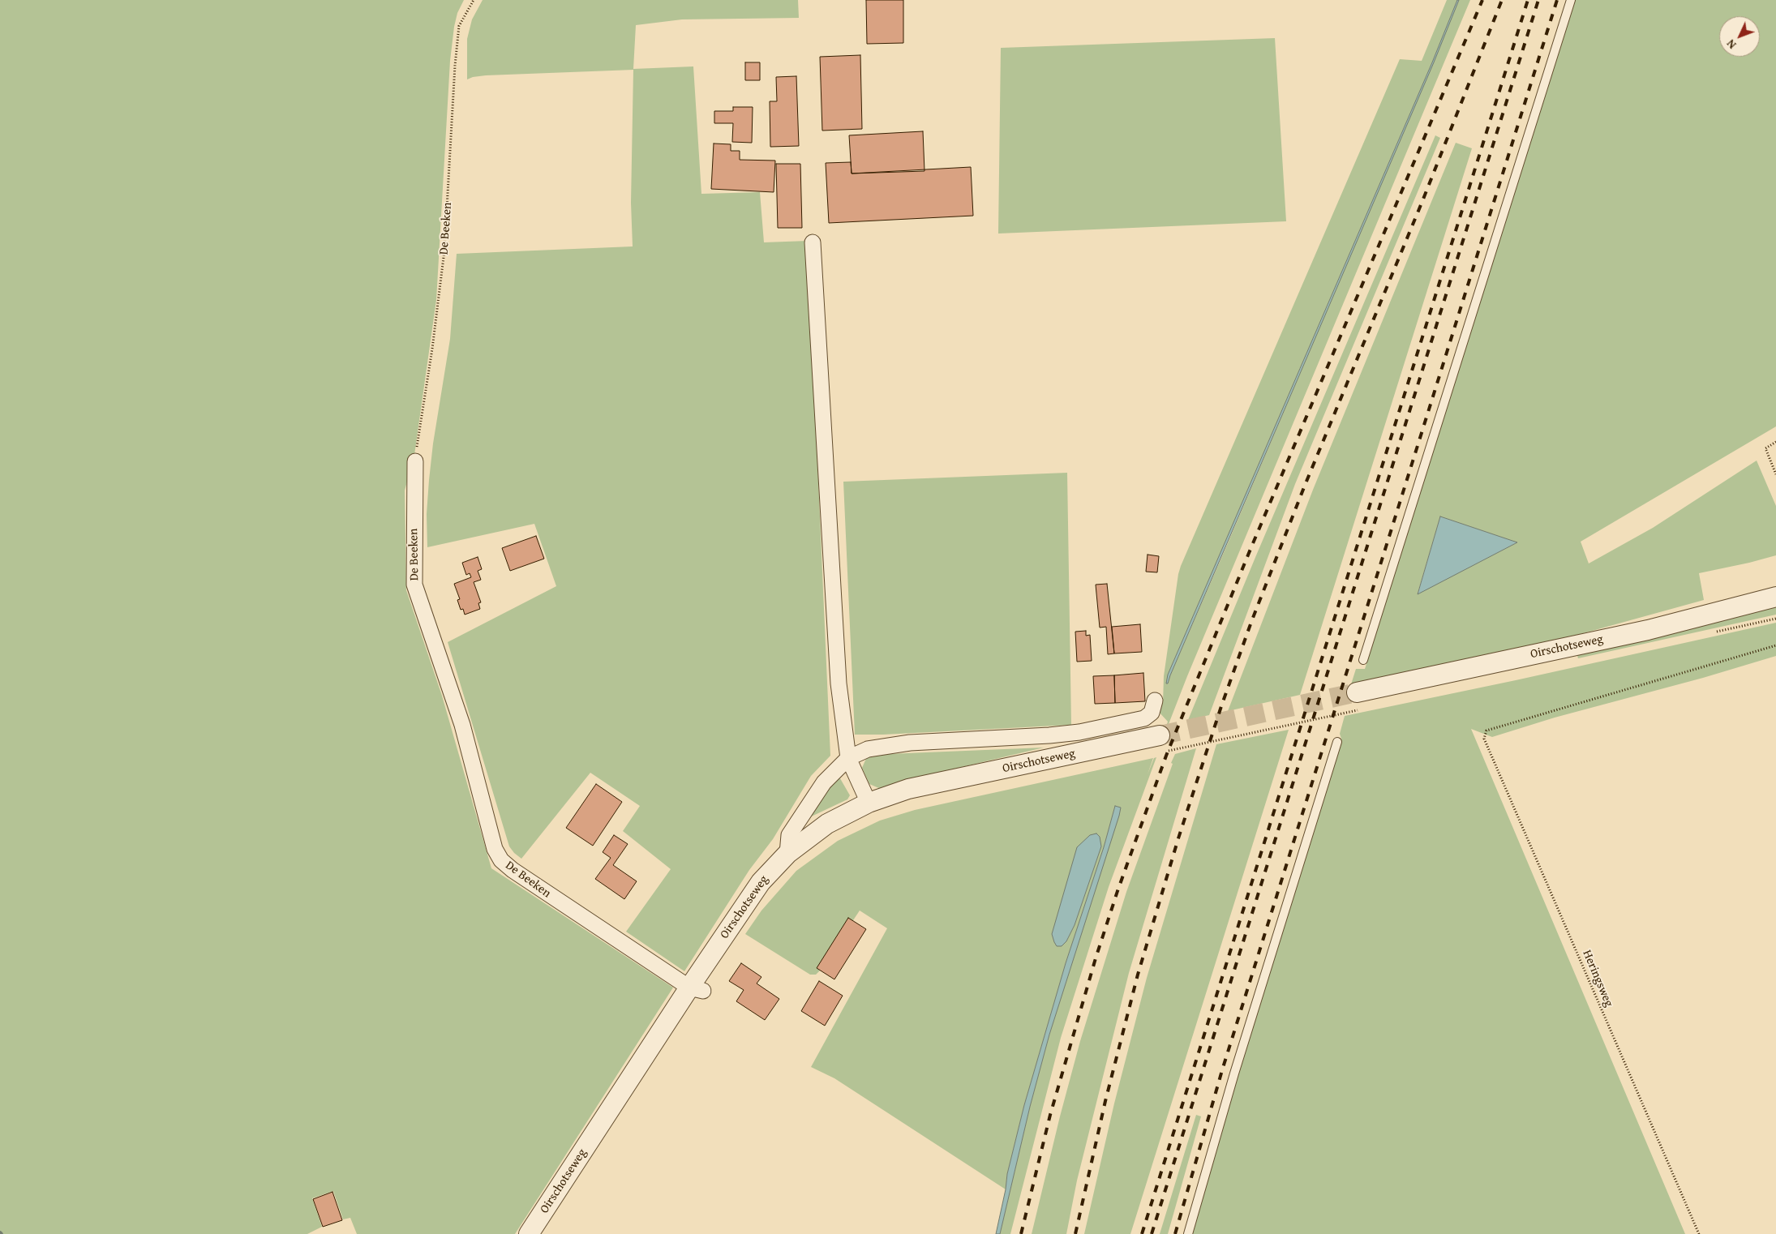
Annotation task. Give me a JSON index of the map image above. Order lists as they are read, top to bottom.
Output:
{
  "streets": {
    "street": ["De Beeken", "Oirschotseweg"],
    "path": ["Heringsweg"]
  },
  "crossings": [
    ["De Beeken", "Oirschotseweg"]
  ],
  "north": "bottom left"
}
